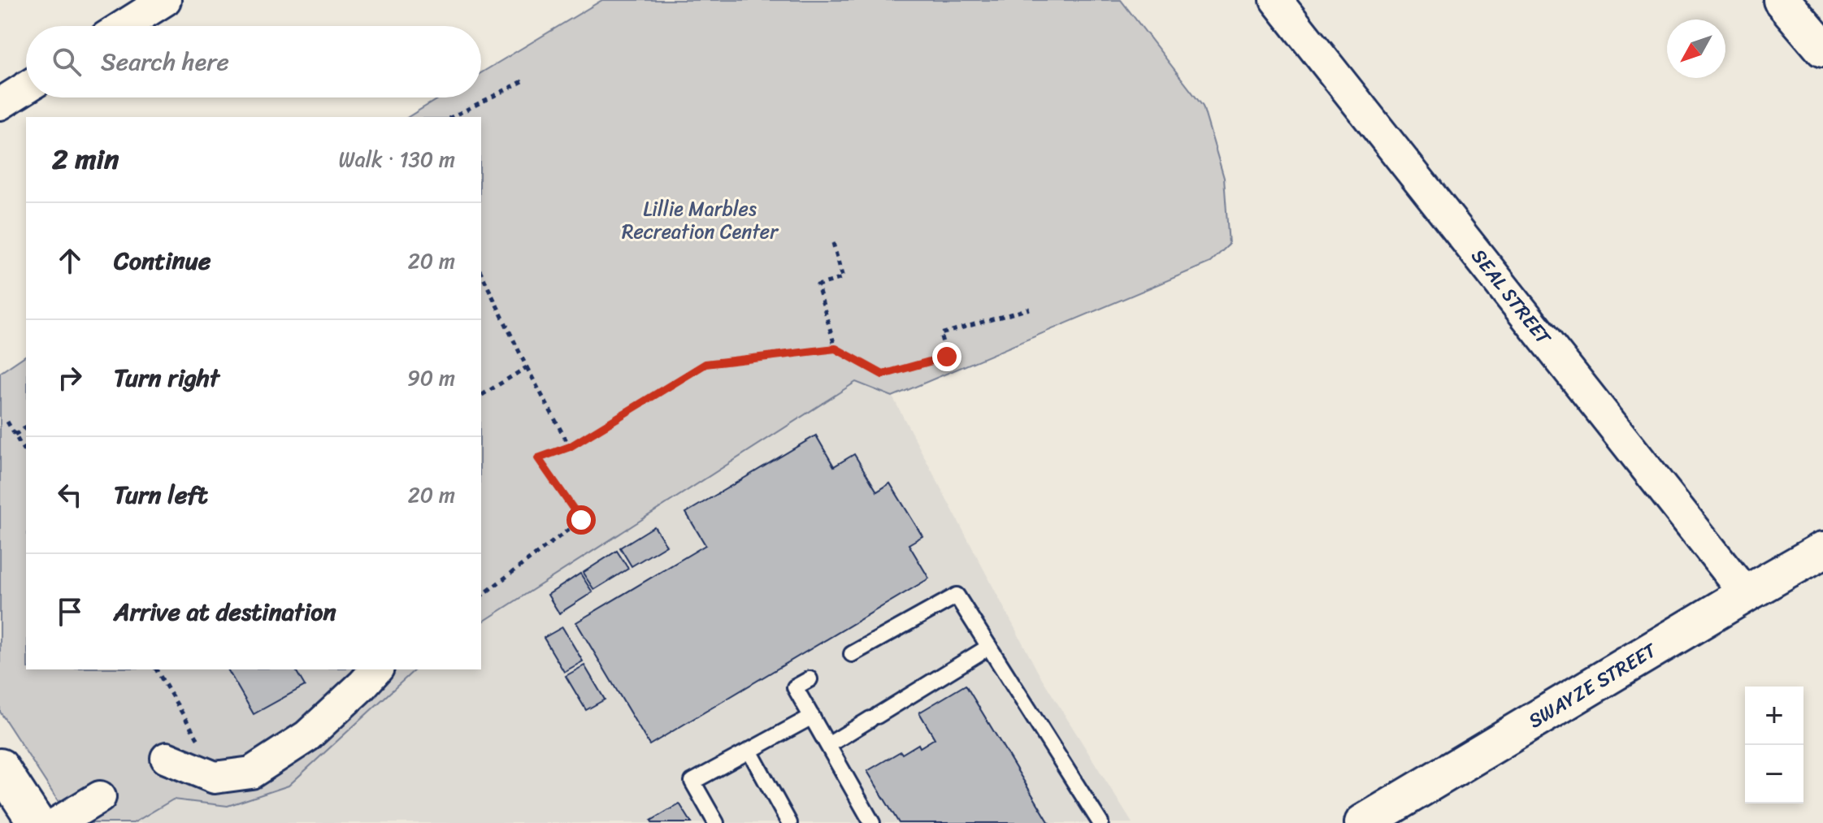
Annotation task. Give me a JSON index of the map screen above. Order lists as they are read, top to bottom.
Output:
{
  "streets": {
    "street": ["SEAL STREET", "SWAYZE STREET"]
  },
  "crossings": [
    ["SEAL STREET", "SWAYZE STREET"]
  ],
  "parks": ["Lillie Marbles Recreation Center"],
  "north": "bottom left",
  "page": {
    "search": "Search here",
    "heading": ["2 min", "Walk · 130 m"],
    "list": [
      ["Continue", "20 m"],
      ["Turn right", "90 m"],
      ["Turn left", "20 m"],
      "Arrive at destination"
    ],
    "map_buttons": ["+", "−"]
  }
}
